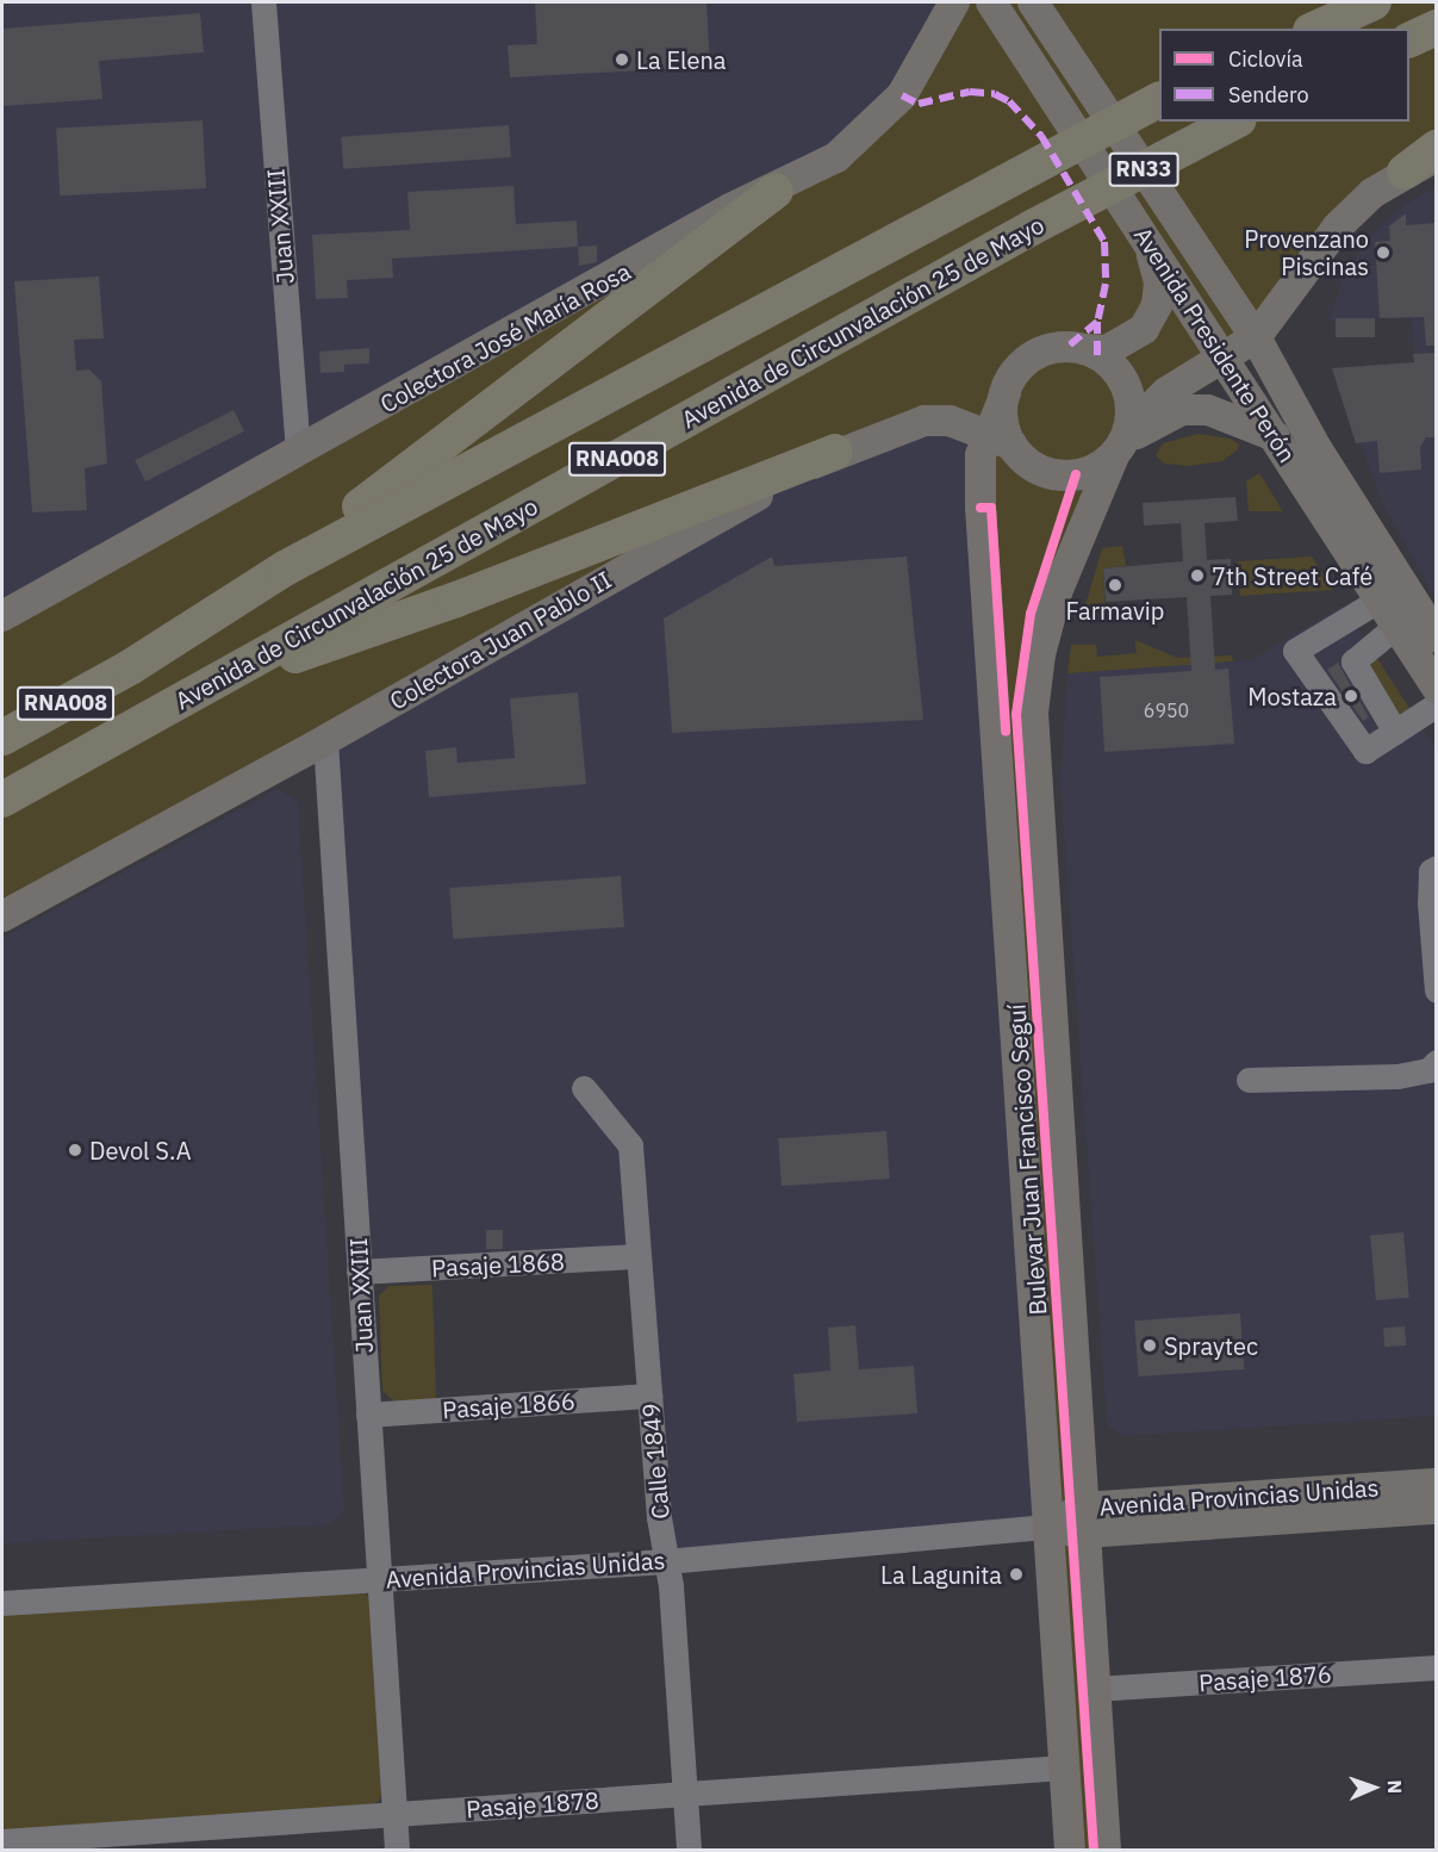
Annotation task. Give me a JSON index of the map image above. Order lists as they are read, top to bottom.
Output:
{
  "streets": {
    "highway": ["Avenida de Circunvalación 25 de Mayo", "RNA008"],
    "main road": [
      "RN33",
      "Colectora José María Rosa",
      "Avenida Presidente Perón",
      "Colectora Juan Pablo II",
      "Bulevar Juan Francisco Seguí",
      "Avenida Provincias Unidas"
    ],
    "street": [
      "Juan XXIII",
      "Pasaje 1868",
      "Pasaje 1866",
      "Calle 1849",
      "Pasaje 1876",
      "Pasaje 1878"
    ]
  },
  "crossings": [
    ["Juan XXIII", "Colectora José María Rosa"],
    ["Juan XXIII", "Colectora Juan Pablo II"],
    ["Juan XXIII", "Pasaje 1868"],
    ["Juan XXIII", "Pasaje 1866"],
    ["Juan XXIII", "Avenida Provincias Unidas"],
    ["Juan XXIII", "Pasaje 1878"],
    ["Avenida de Circunvalación 25 de Mayo", "RNA008"],
    ["RNA008", "Colectora Juan Pablo II"],
    ["Colectora Juan Pablo II", "Bulevar Juan Francisco Seguí"],
    ["Bulevar Juan Francisco Seguí", "Avenida Provincias Unidas"],
    ["Bulevar Juan Francisco Seguí", "Pasaje 1876"],
    ["Bulevar Juan Francisco Seguí", "Pasaje 1878"],
    ["Pasaje 1868", "Calle 1849"],
    ["Pasaje 1866", "Calle 1849"],
    ["Calle 1849", "Avenida Provincias Unidas"],
    ["Calle 1849", "Pasaje 1878"]
  ],
  "places": [
    "La Elena",
    "Provenzano Piscinas",
    "7th Street Café",
    "Farmavip",
    "Mostaza",
    "Devol S.A",
    "Spraytec",
    "La Lagunita"
  ],
  "house_numbers": ["6950"],
  "legend": ["Ciclovía", "Sendero"],
  "north": "right"
}
